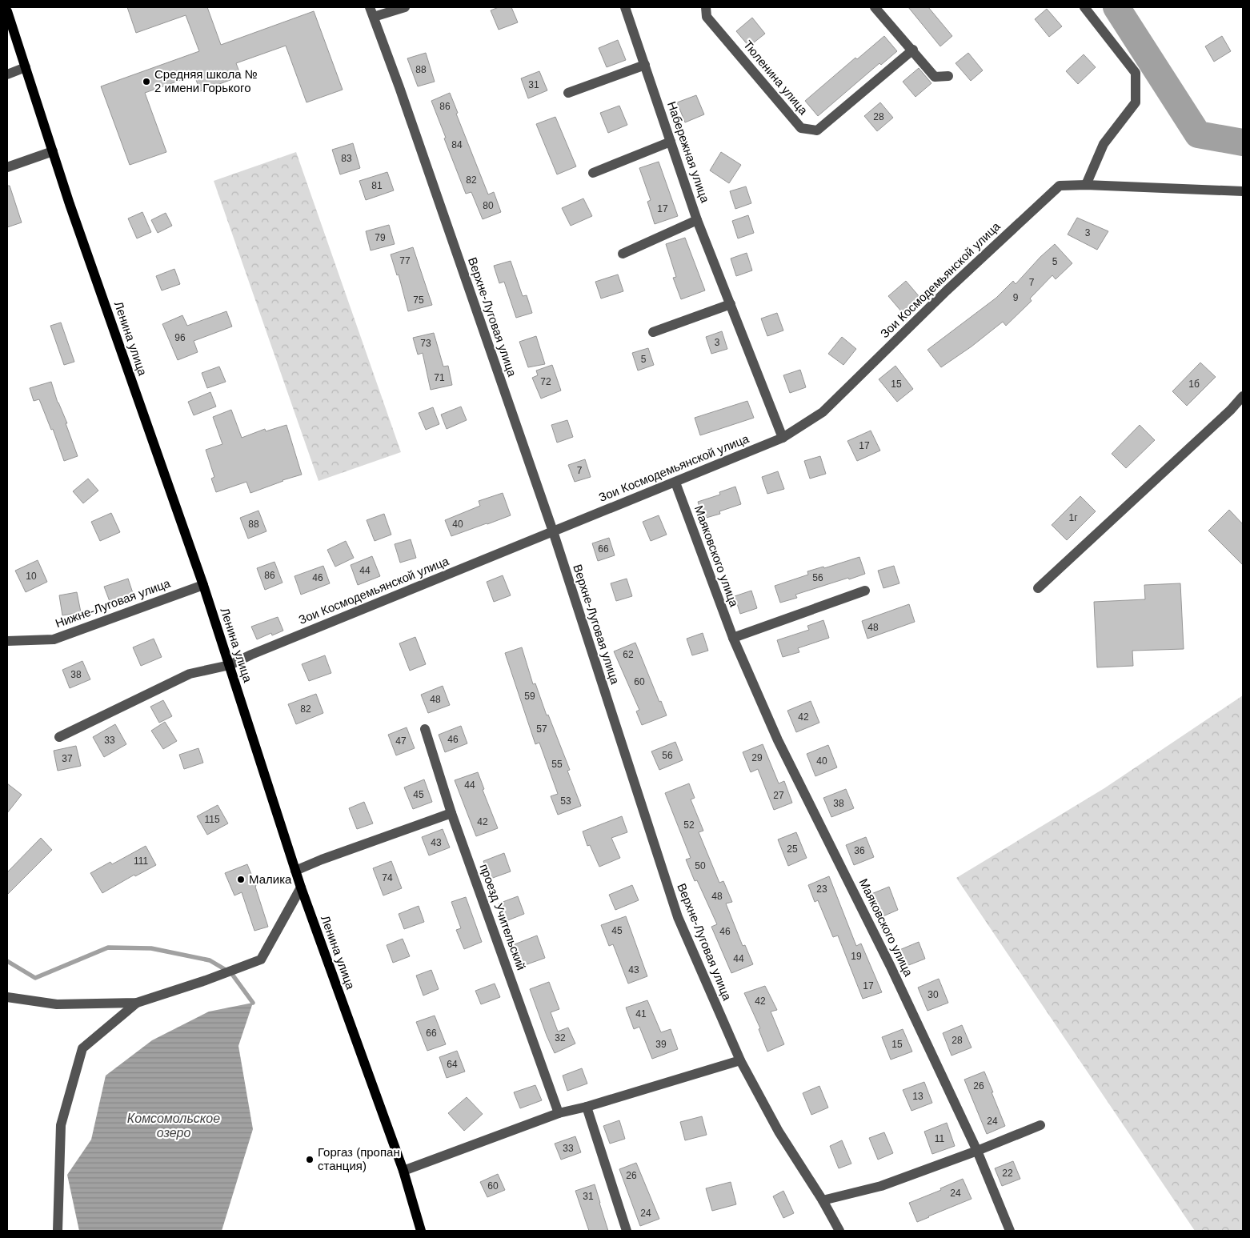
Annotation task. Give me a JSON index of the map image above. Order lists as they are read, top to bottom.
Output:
{
  "streets": {
    "main road": ["Ленина улица"],
    "street": [
      "Тюленина улица",
      "Набережная улица",
      "Зои Космодемьянской улица",
      "Верхне-Луговая улица",
      "Маяковского улица",
      "Нижне-Луговая улица",
      "проезд Учительский"
    ]
  },
  "crossings": [
    ["Набережная улица", "Зои Космодемьянской улица"],
    ["Зои Космодемьянской улица", "Верхне-Луговая улица"],
    ["Зои Космодемьянской улица", "Ленина улица"],
    ["Зои Космодемьянской улица", "Маяковского улица"],
    ["Ленина улица", "Нижне-Луговая улица"]
  ],
  "water": ["Комсомольское озеро"],
  "places": ["Средняя школа № 2 имени Горького", "Малика", "Горгаз (пропан станция)"],
  "house_numbers": [
    "88",
    "31",
    "86",
    "28",
    "84",
    "83",
    "82",
    "81",
    "80",
    "17",
    "3",
    "79",
    "77",
    "5",
    "7",
    "9",
    "75",
    "96",
    "3",
    "73",
    "5",
    "71",
    "72",
    "15",
    "1б",
    "17",
    "7",
    "1г",
    "88",
    "40",
    "66",
    "44",
    "86",
    "10",
    "46",
    "56",
    "48",
    "62",
    "38",
    "60",
    "59",
    "48",
    "82",
    "42",
    "57",
    "46",
    "33",
    "47",
    "56",
    "29",
    "37",
    "40",
    "55",
    "44",
    "45",
    "27",
    "53",
    "38",
    "115",
    "42",
    "52",
    "43",
    "25",
    "36",
    "111",
    "50",
    "74",
    "23",
    "48",
    "45",
    "46",
    "19",
    "44",
    "43",
    "17",
    "30",
    "42",
    "41",
    "66",
    "32",
    "28",
    "39",
    "15",
    "64",
    "26",
    "13",
    "24",
    "11",
    "33",
    "22",
    "26",
    "60",
    "24",
    "31",
    "24"
  ]
}
